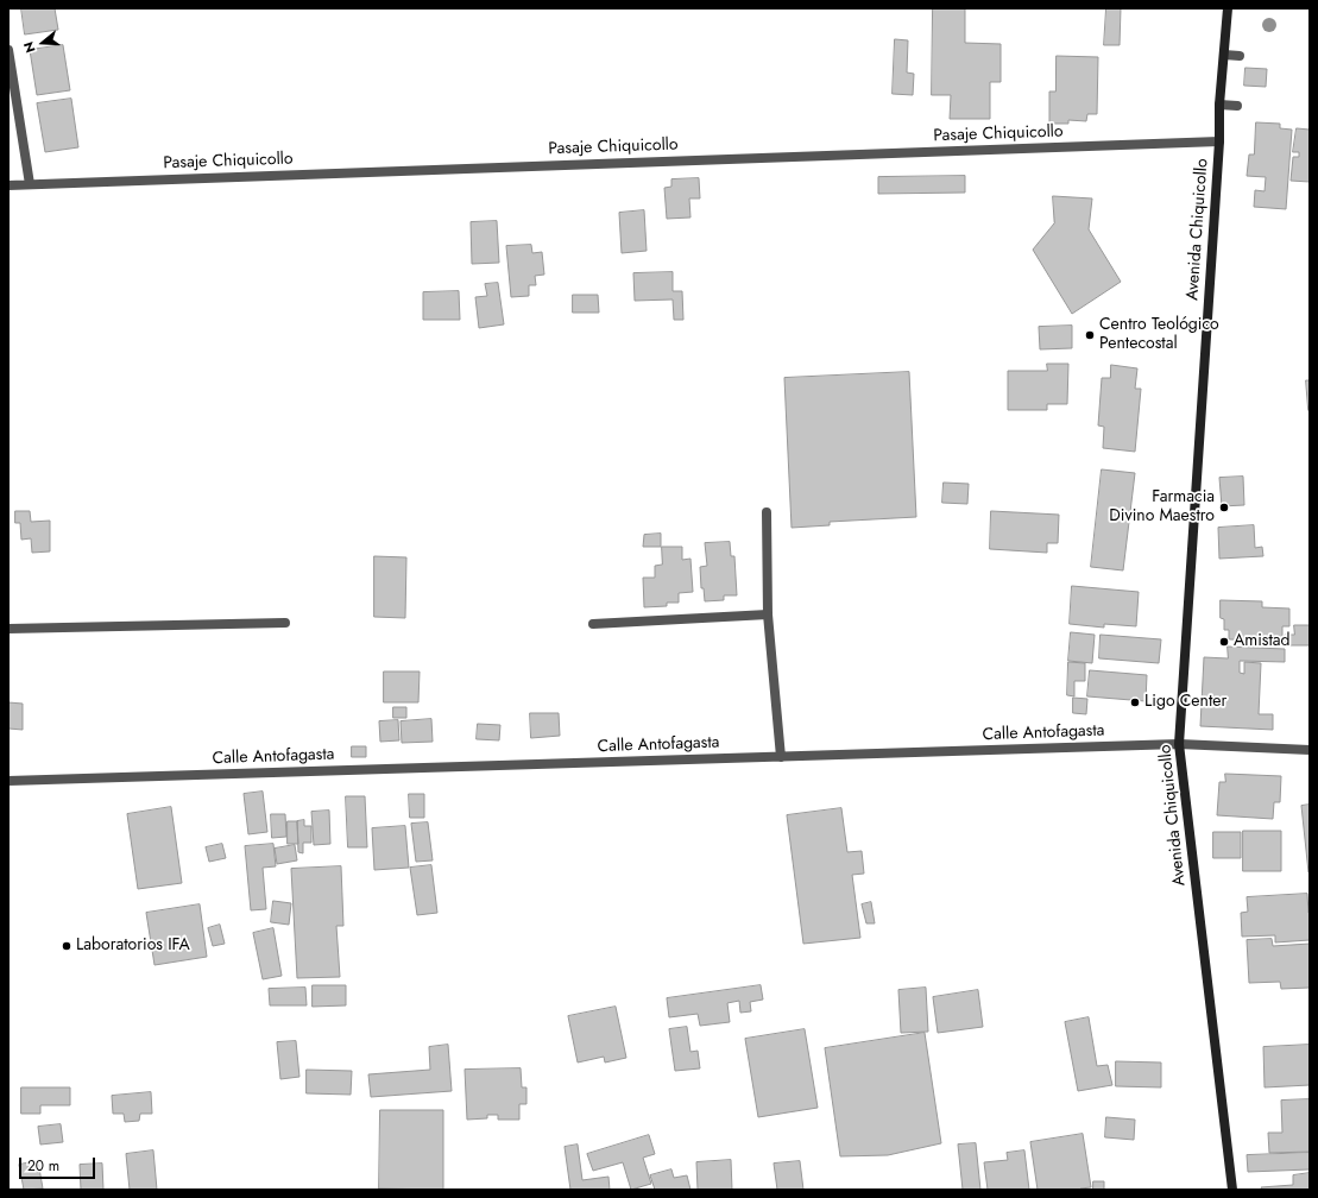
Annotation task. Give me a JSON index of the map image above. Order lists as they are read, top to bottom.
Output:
{
  "streets": {
    "main road": ["Avenida Chiquicollo"],
    "street": ["Pasaje Chiquicollo", "Calle Antofagasta"]
  },
  "crossings": [
    ["Pasaje Chiquicollo", "Avenida Chiquicollo"],
    ["Avenida Chiquicollo", "Calle Antofagasta"]
  ],
  "places": [
    "Centro Teológico Pentecostal",
    "Farmacia Divino Maestro",
    "Amistad",
    "Ligo Center",
    "Laboratorios IFA"
  ],
  "scale_bar": "20 m",
  "north": "left"
}
